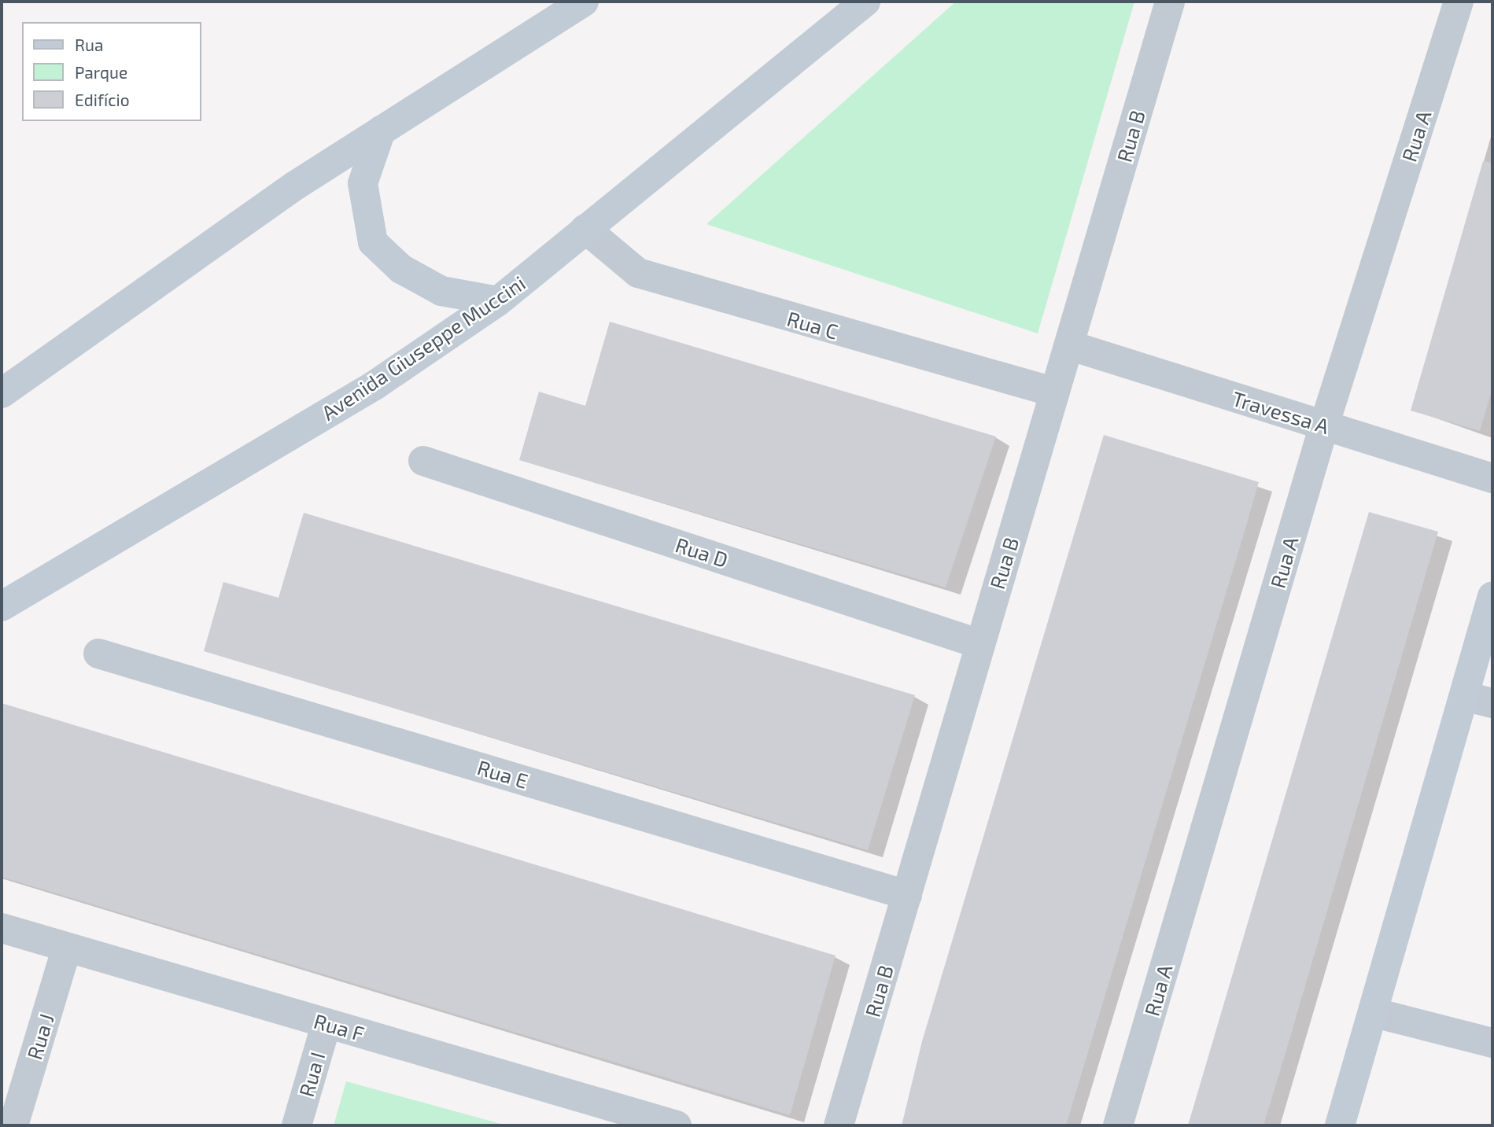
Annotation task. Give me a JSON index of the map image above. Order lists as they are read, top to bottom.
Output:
{
  "streets": {
    "main road": ["Avenida Giuseppe Muccini"],
    "street": [
      "Rua B",
      "Rua A",
      "Rua C",
      "Travessa A",
      "Rua D",
      "Rua E",
      "Rua F",
      "Rua J",
      "Rua I"
    ]
  },
  "crossings": [
    ["Rua B", "Rua C"],
    ["Rua B", "Travessa A"],
    ["Rua B", "Rua D"],
    ["Rua B", "Rua E"],
    ["Rua A", "Travessa A"],
    ["Rua C", "Avenida Giuseppe Muccini"],
    ["Rua F", "Rua J"],
    ["Rua F", "Rua I"]
  ],
  "legend": ["Rua", "Parque", "Edifício"]
}
